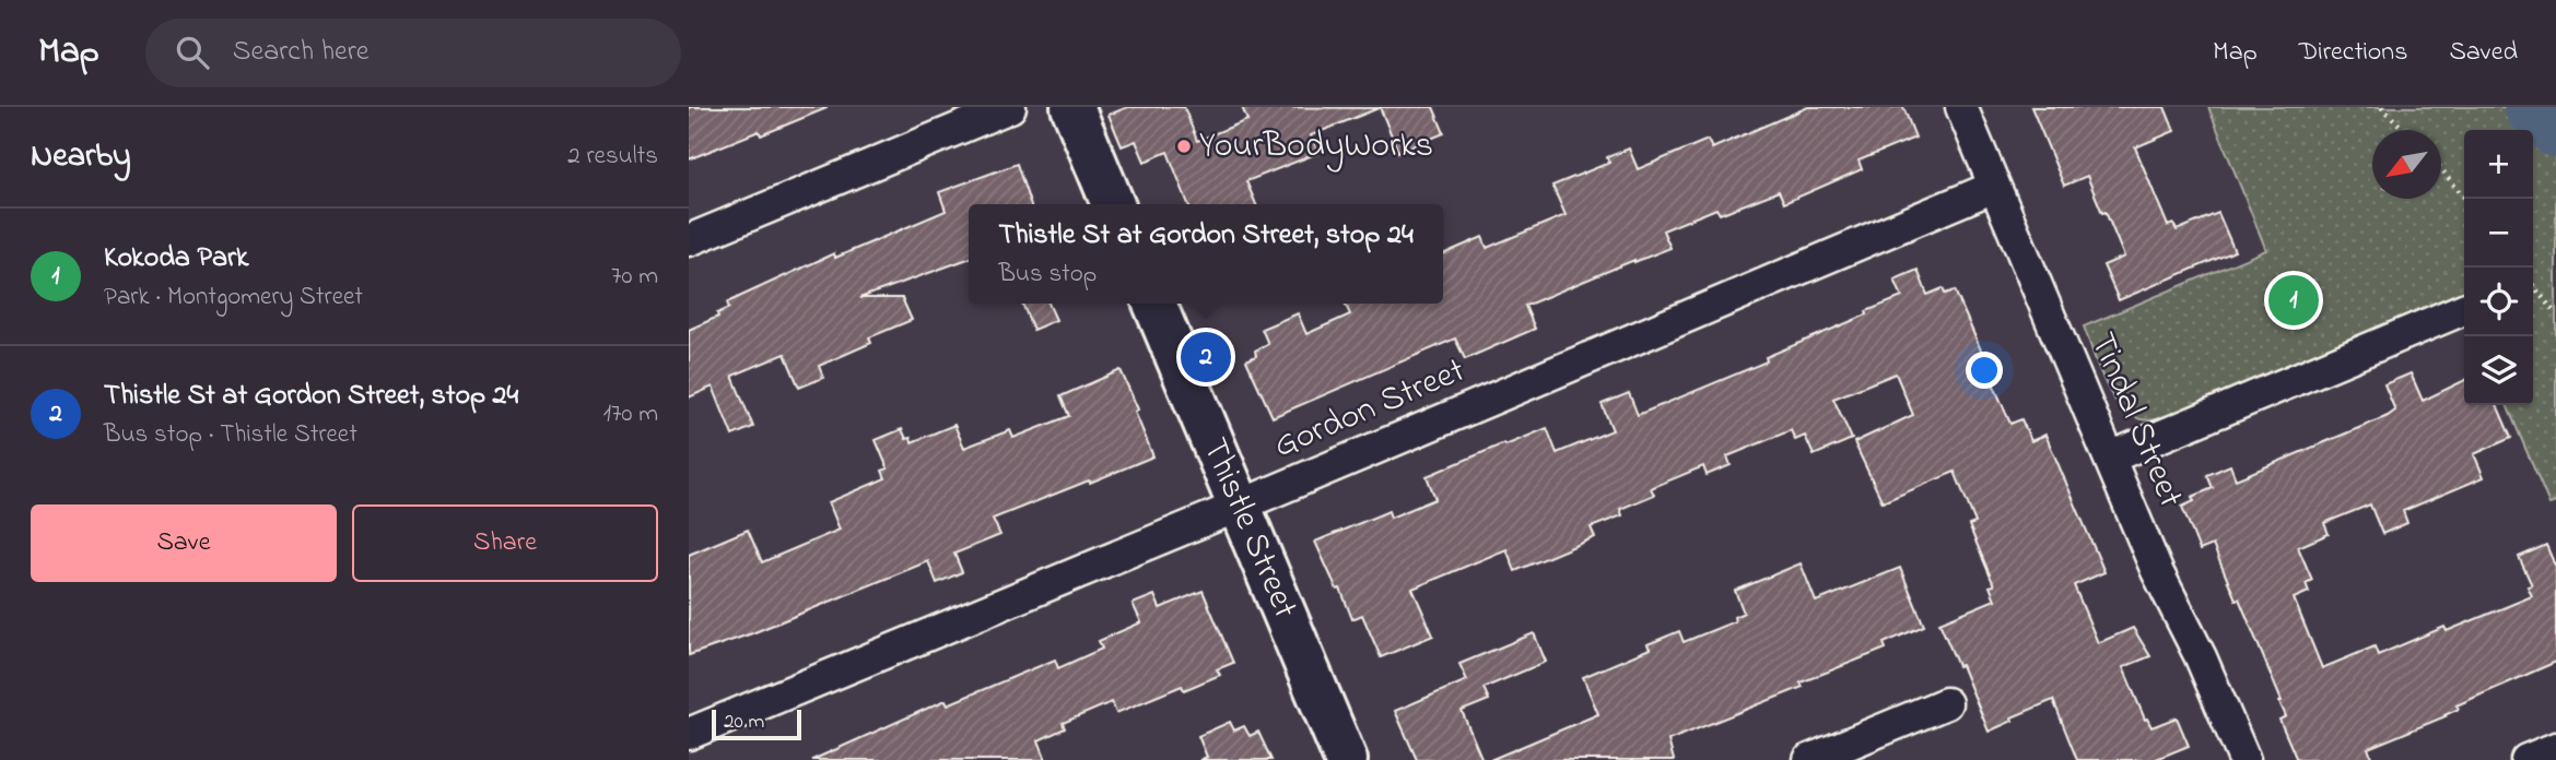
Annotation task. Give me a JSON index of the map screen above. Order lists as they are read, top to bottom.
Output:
{
  "streets": {
    "street": ["Gordon Street", "Tindal Street", "Thistle Street"]
  },
  "crossings": [
    ["Gordon Street", "Tindal Street"],
    ["Gordon Street", "Thistle Street"]
  ],
  "places": ["YourBodyWorks"],
  "scale_bar": "20 m",
  "north": "bottom left",
  "page": {
    "header": "Map",
    "search": "Search here",
    "nav": ["Map", "Directions", "Saved"],
    "heading": ["Nearby", "2 results"],
    "map_buttons": ["+", "−"],
    "popup": ["Thistle St at Gordon Street, stop 24", "Bus stop"],
    "list": [
      {
        "mark": "1",
        "name": "Kokoda Park",
        "note": "Park · Montgomery Street",
        "value": "70 m"
      },
      {
        "mark": "2",
        "name": "Thistle St at Gordon Street, stop 24",
        "note": "Bus stop · Thistle Street",
        "value": "170 m"
      }
    ],
    "pins": ["1", "2"],
    "buttons": ["Save", "Share"],
    "scale": "20 m"
  }
}
